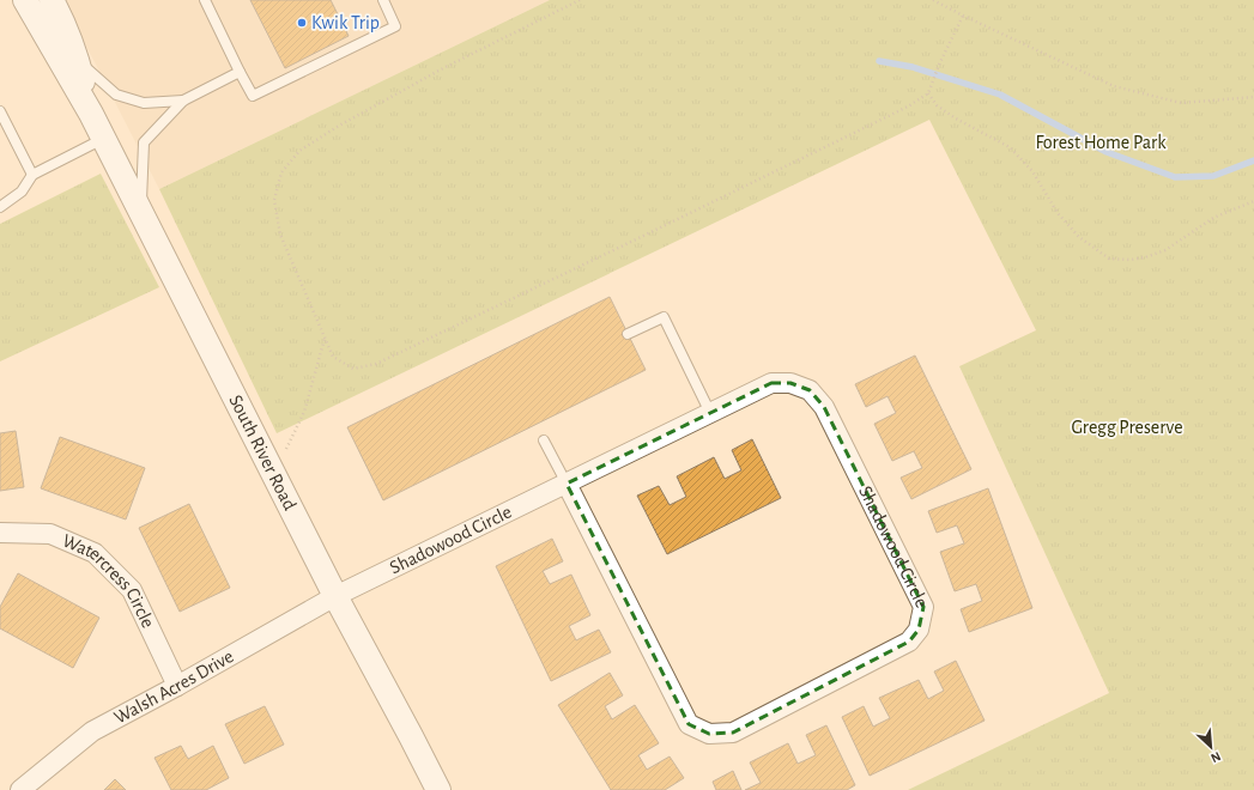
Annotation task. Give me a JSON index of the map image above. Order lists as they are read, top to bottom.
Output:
{
  "streets": {
    "street": [
      "South River Road",
      "Shadowood Circle",
      "Watercress Circle",
      "Walsh Acres Drive"
    ]
  },
  "crossings": [
    ["South River Road", "Shadowood Circle"],
    ["South River Road", "Walsh Acres Drive"],
    ["Shadowood Circle", "Walsh Acres Drive"],
    ["Watercress Circle", "Walsh Acres Drive"]
  ],
  "parks": ["Forest Home Park", "Gregg Preserve"],
  "places": ["Kwik Trip"],
  "north": "bottom right"
}
